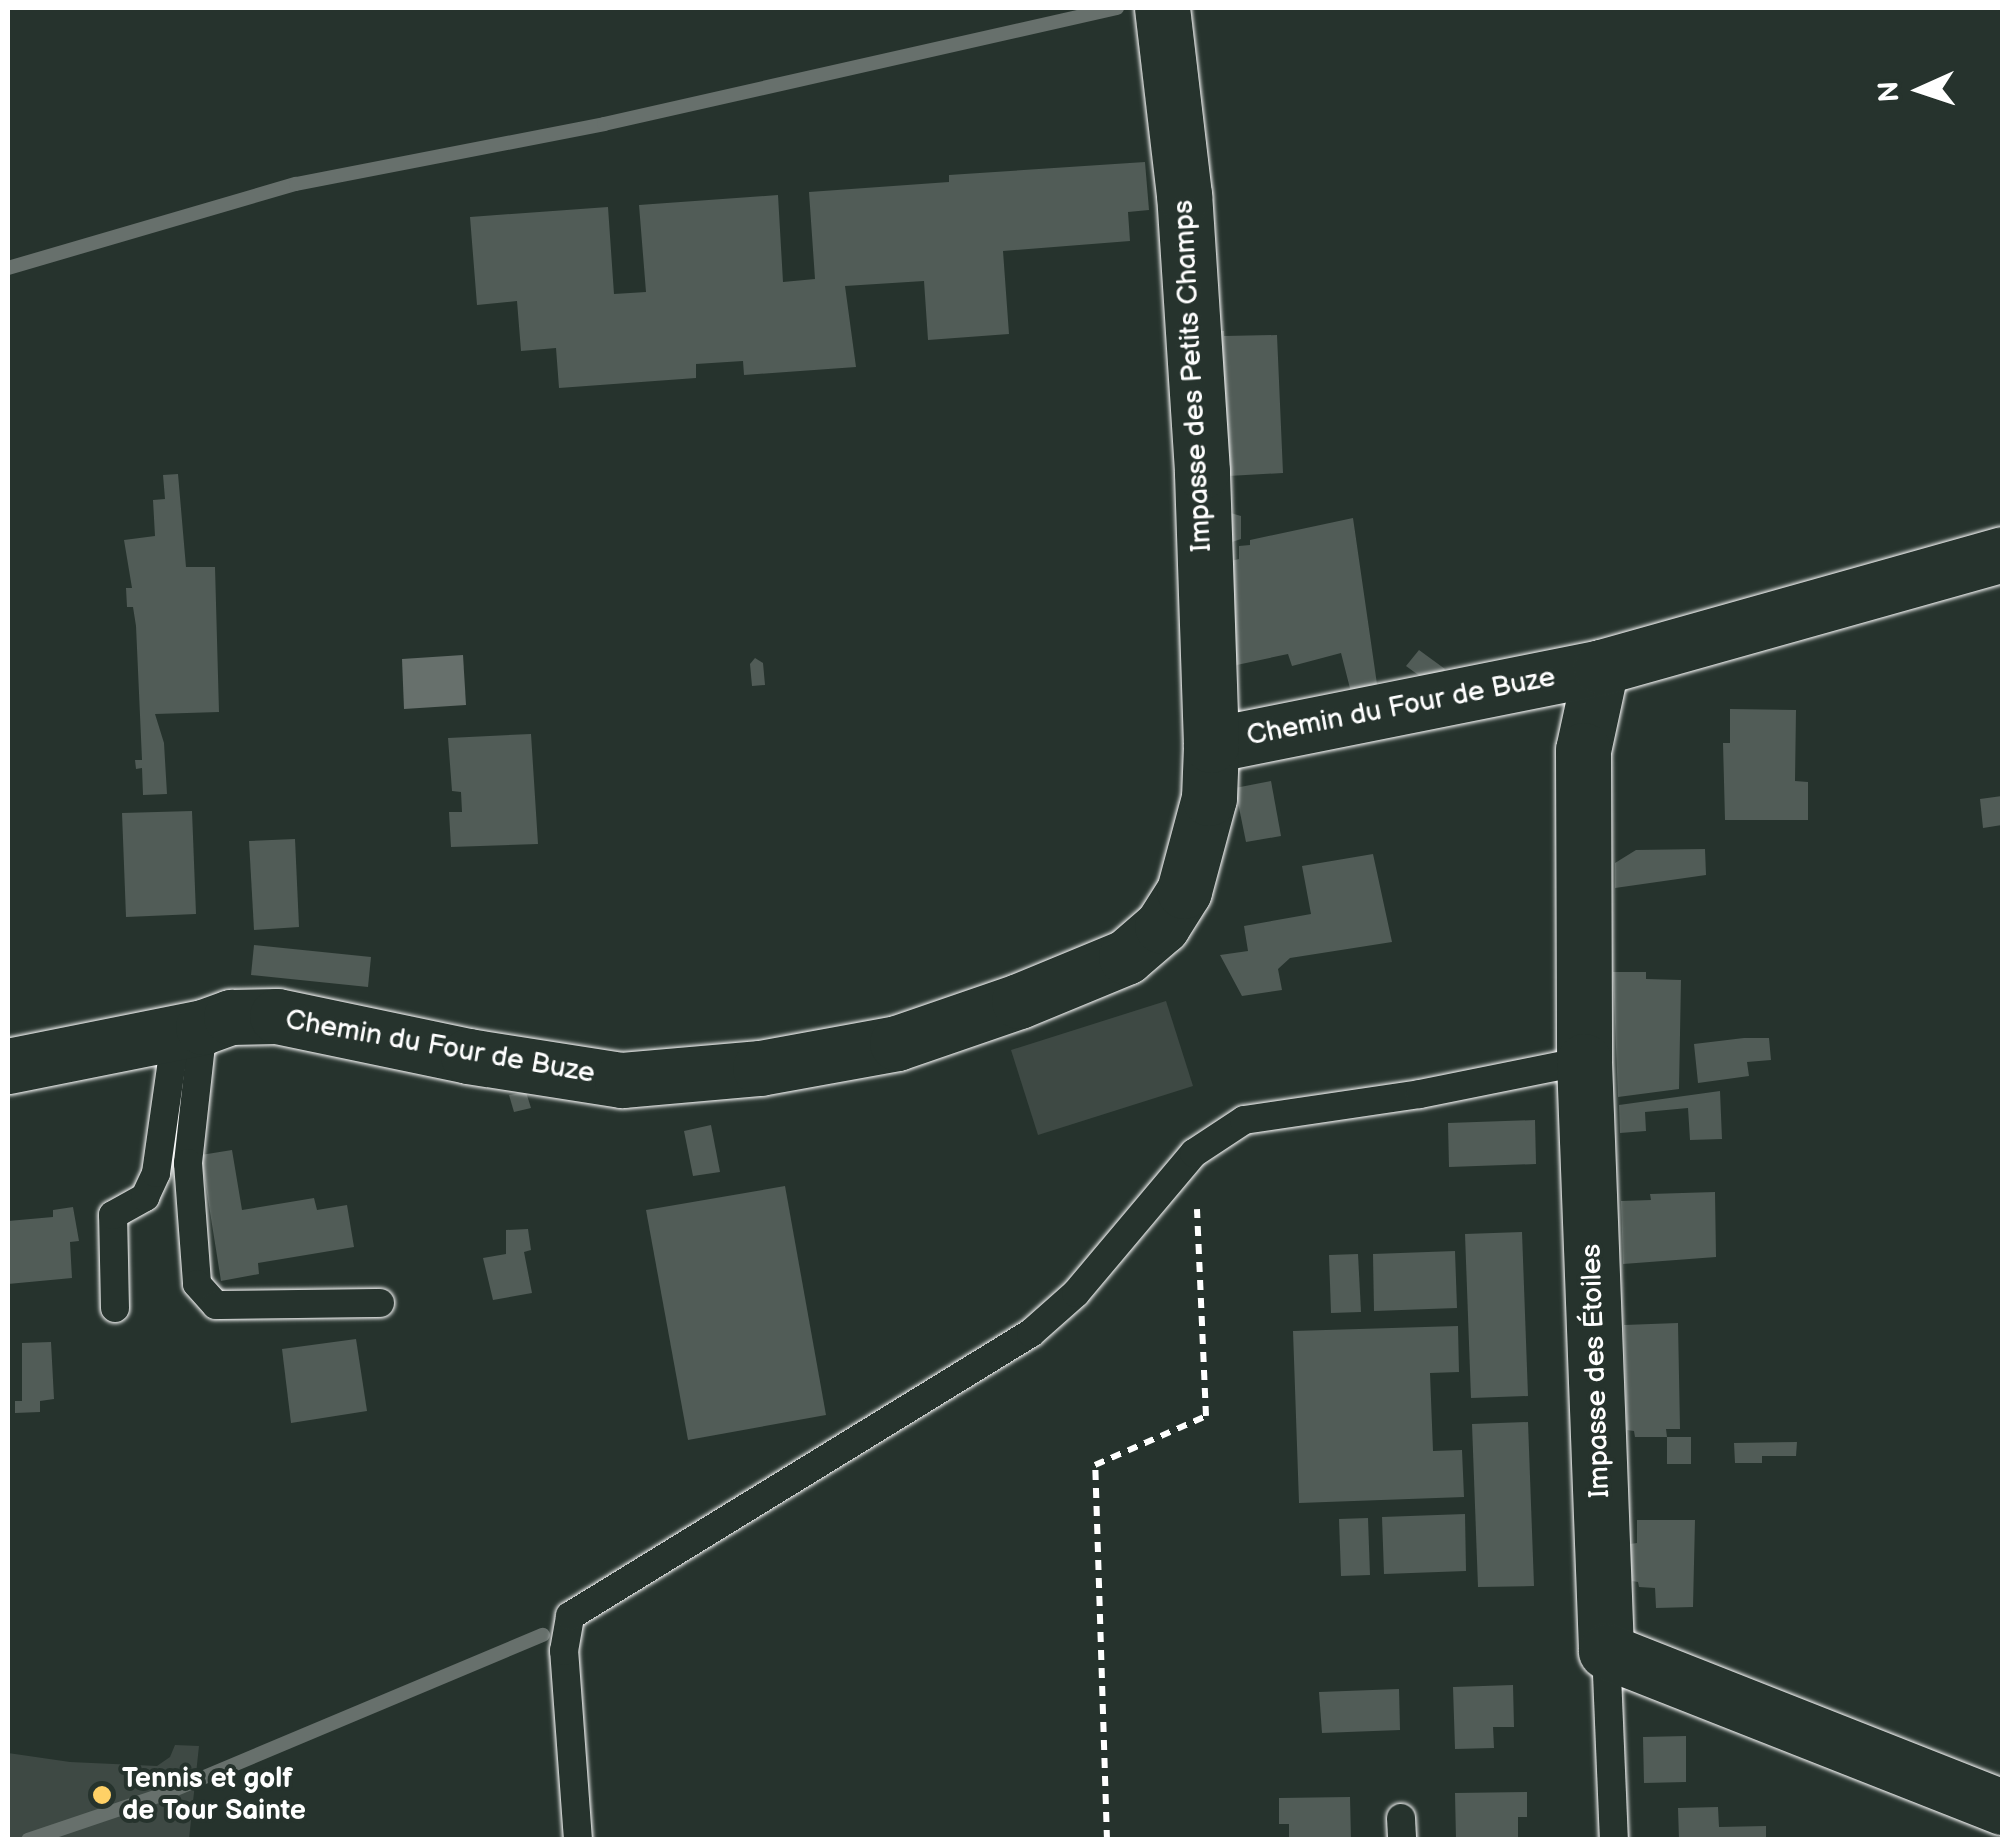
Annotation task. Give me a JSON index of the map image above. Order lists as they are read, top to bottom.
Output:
{
  "streets": {
    "street": ["Impasse des Petits Champs", "Chemin du Four de Buze", "Impasse des Étoiles"]
  },
  "crossings": [
    ["Impasse des Petits Champs", "Chemin du Four de Buze"],
    ["Chemin du Four de Buze", "Impasse des Étoiles"]
  ],
  "places": ["Tennis et golf de Tour Sainte"],
  "north": "left"
}
